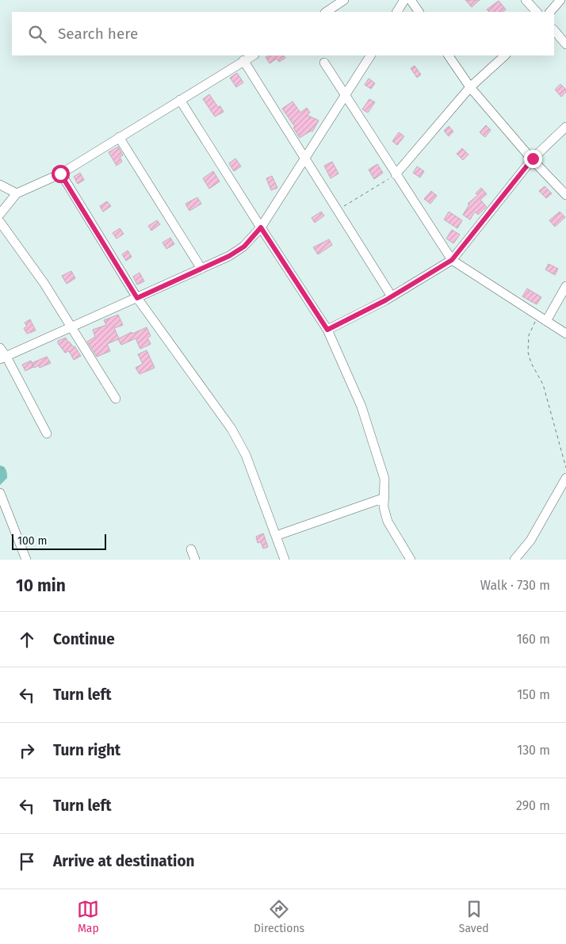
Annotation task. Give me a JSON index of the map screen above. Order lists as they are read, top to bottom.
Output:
{
  "scale_bar": "100 m",
  "page": {
    "search": "Search here",
    "scale": "100 m",
    "heading": ["10 min", "Walk · 730 m"],
    "list": [
      ["Continue", "160 m"],
      ["Turn left", "150 m"],
      ["Turn right", "130 m"],
      ["Turn left", "290 m"],
      "Arrive at destination"
    ],
    "nav": ["Map", "Directions", "Saved"]
  }
}
